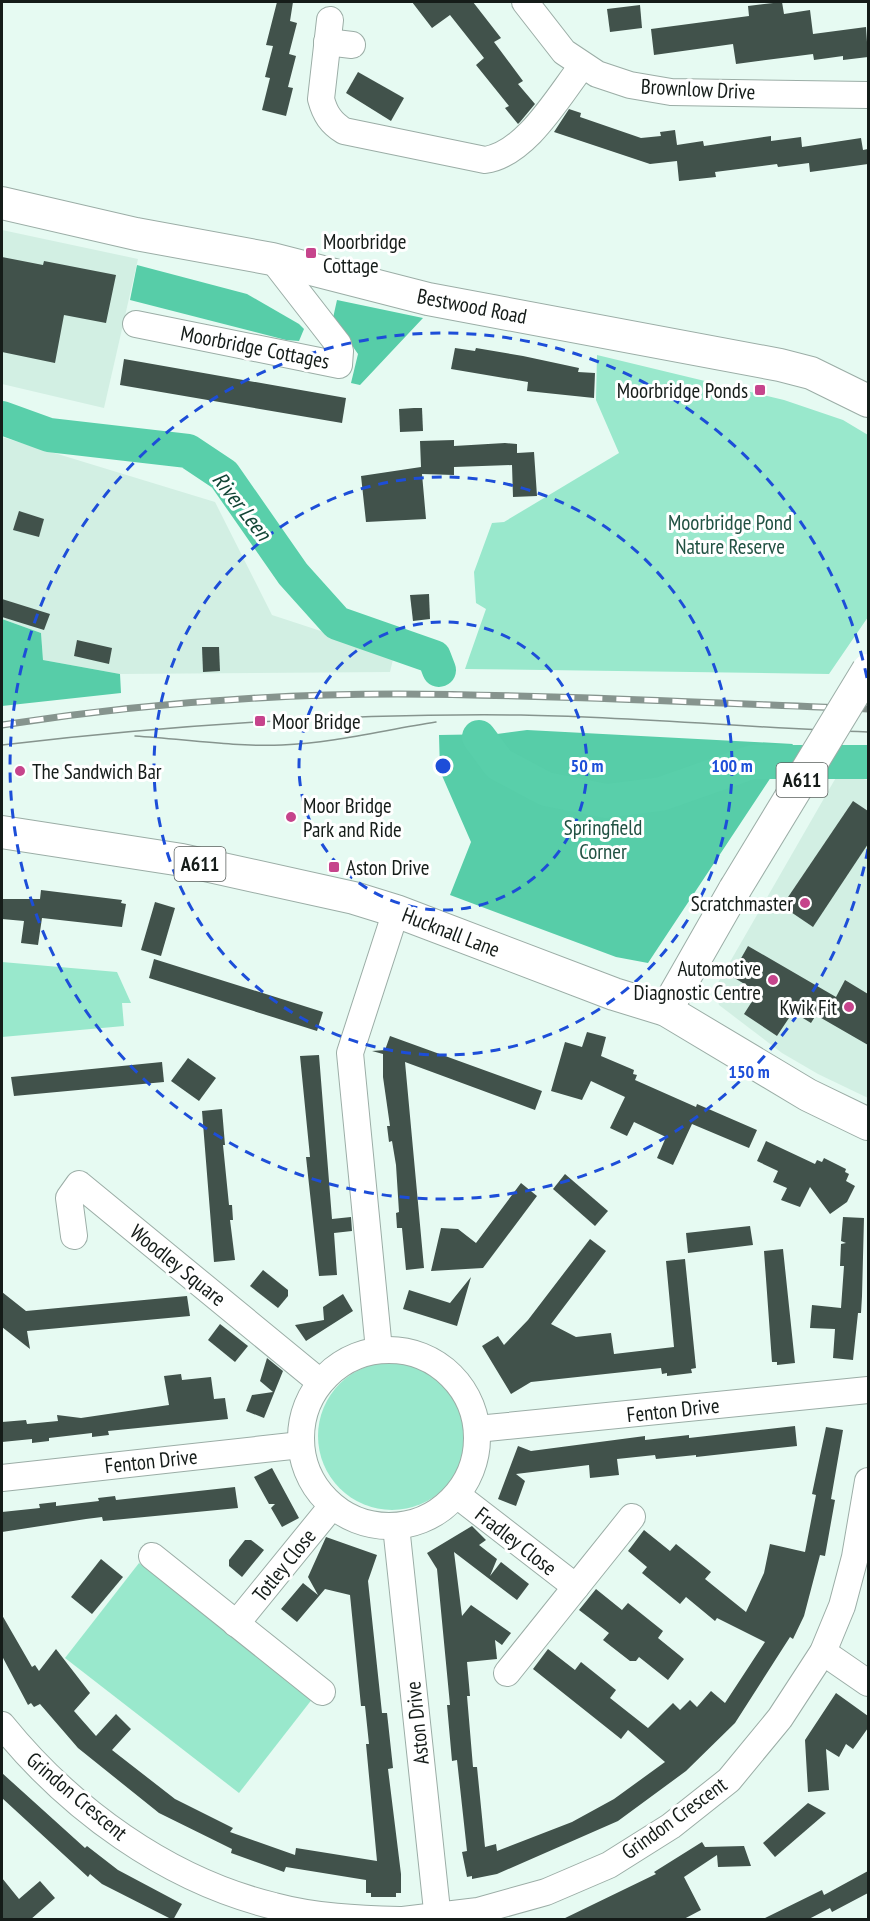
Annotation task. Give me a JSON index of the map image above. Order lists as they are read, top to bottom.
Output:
{
  "streets": {
    "main road": ["Bestwood Road", "A611", "Hucknall Lane"],
    "street": [
      "Brownlow Drive",
      "Moorbridge Cottages",
      "Woodley Square",
      "Fenton Drive",
      "Fradley Close",
      "Totley Close",
      "Aston Drive",
      "Grindon Crescent"
    ]
  },
  "crossings": [
    ["Bestwood Road", "Moorbridge Cottages"],
    ["A611", "Hucknall Lane"],
    ["Woodley Square", "Fenton Drive"],
    ["Woodley Square", "Fradley Close"],
    ["Woodley Square", "Totley Close"],
    ["Woodley Square", "Aston Drive"],
    ["Fenton Drive", "Fradley Close"],
    ["Fenton Drive", "Totley Close"],
    ["Fenton Drive", "Aston Drive"],
    ["Fradley Close", "Totley Close"],
    ["Fradley Close", "Aston Drive"],
    ["Totley Close", "Aston Drive"],
    ["Aston Drive", "Grindon Crescent"]
  ],
  "water": ["River Leen"],
  "parks": ["Moorbridge Pond Nature Reserve", "Springfield Corner"],
  "places": {
    "transit": [
      "Moorbridge Cottage",
      "Moorbridge Ponds",
      "Moor Bridge",
      "Aston Drive"
    ],
    "other": [
      "The Sandwich Bar",
      "Moor Bridge Park and Ride",
      "Scratchmaster",
      "Automotive Diagnostic Centre",
      "Kwik Fit"
    ]
  },
  "rings": ["50 m", "100 m", "150 m"]
}
